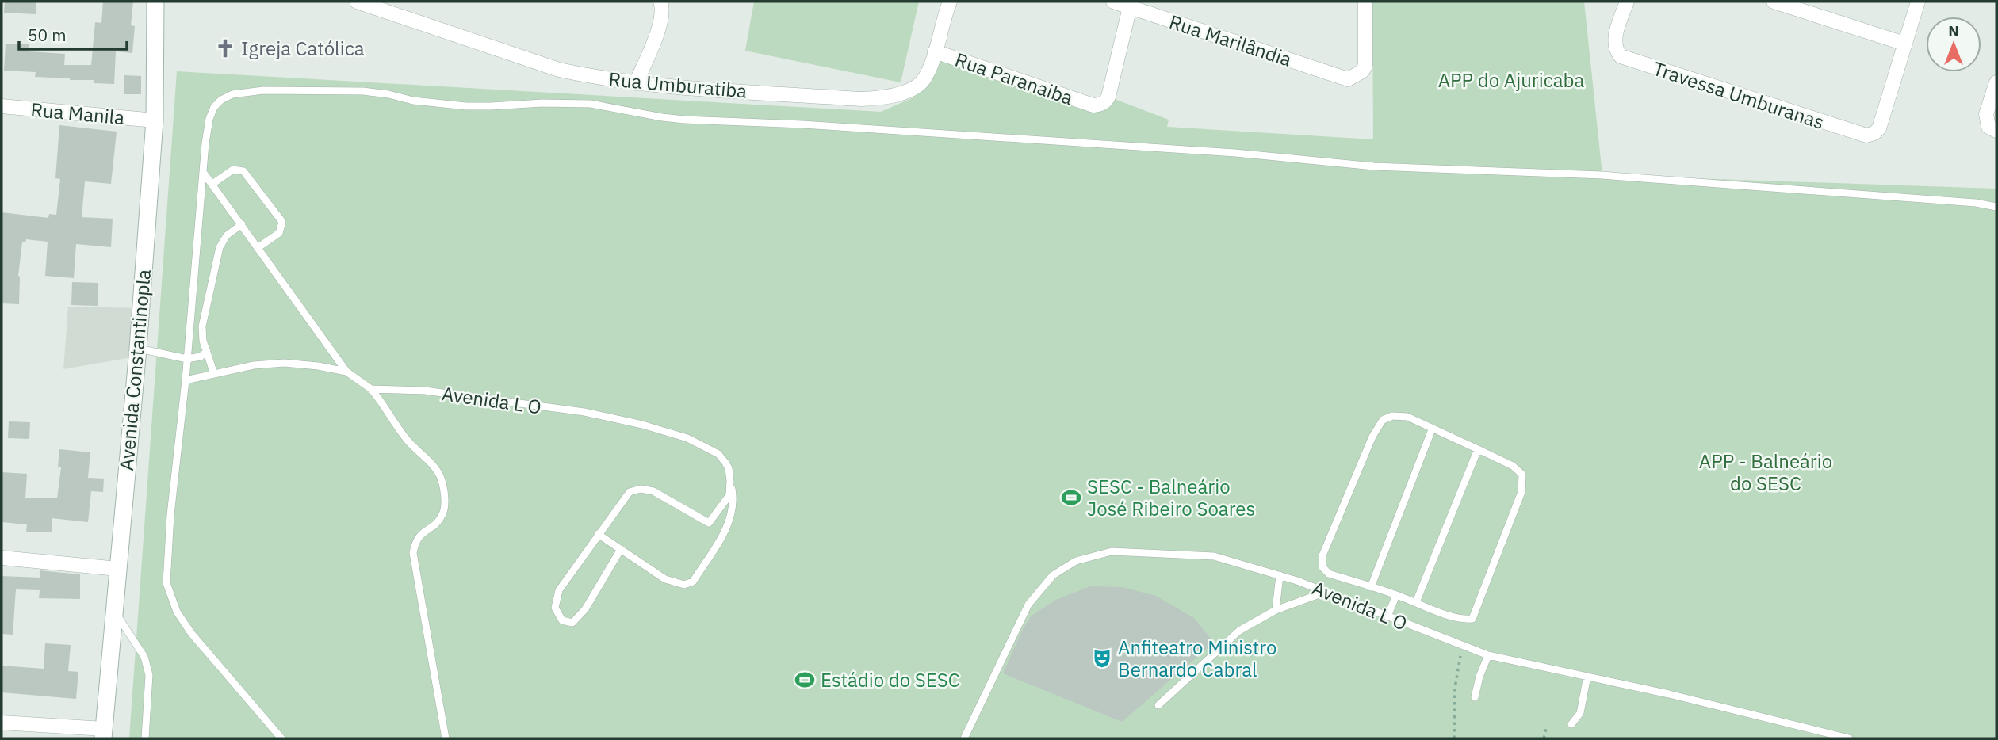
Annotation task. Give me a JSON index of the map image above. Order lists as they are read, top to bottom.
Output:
{
  "streets": {
    "street": [
      "Rua Marilândia",
      "Rua Paranaiba",
      "Rua Umburatiba",
      "Travessa Umburanas",
      "Rua Manila",
      "Avenida Constantinopla"
    ],
    "lane": ["Avenida L O"]
  },
  "crossings": [
    ["Rua Marilândia", "Rua Paranaiba"],
    ["Rua Paranaiba", "Rua Umburatiba"],
    ["Rua Manila", "Avenida Constantinopla"]
  ],
  "parks": ["APP do Ajuricaba", "APP - Balneário do SESC"],
  "places": {
    "church": ["Igreja Católica"],
    "sports": ["SESC - Balneário José Ribeiro Soares", "Estádio do SESC"],
    "theatre": ["Anfiteatro Ministro Bernardo Cabral"]
  },
  "scale_bar": "50 m",
  "north": "top"
}
